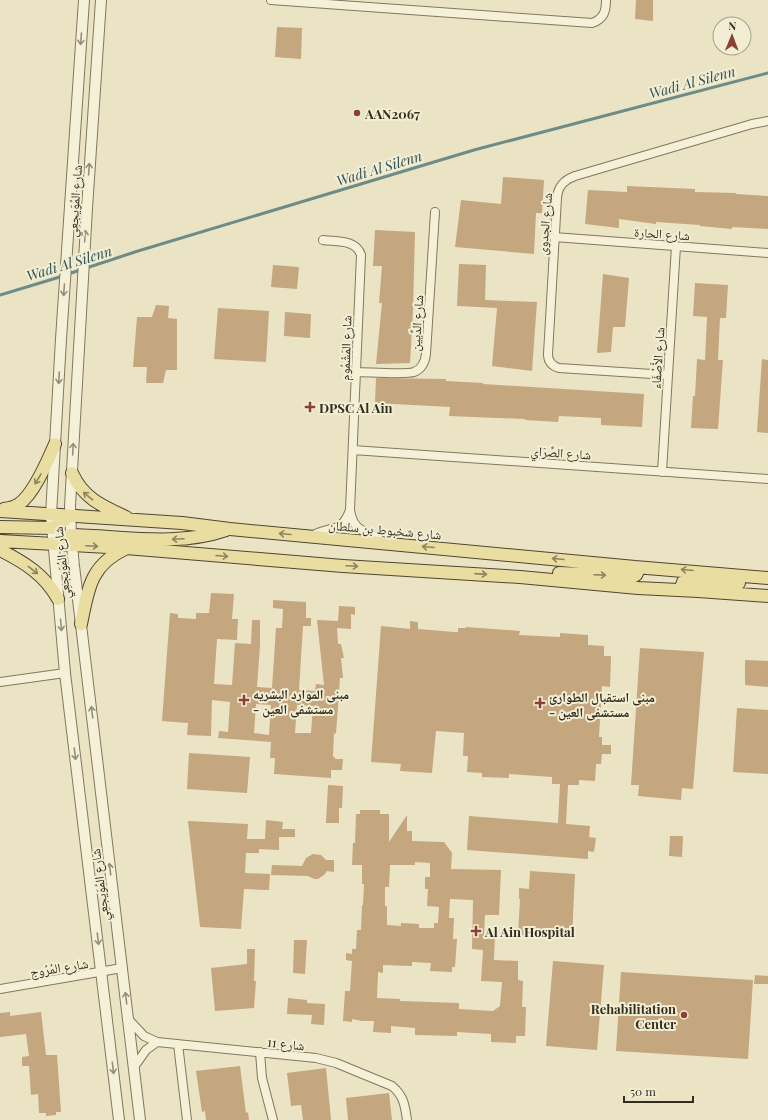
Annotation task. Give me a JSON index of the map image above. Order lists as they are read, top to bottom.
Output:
{
  "streets": {
    "main road": ["شارع شخبوط بن سلطان"],
    "street": [
      "شارع المُوَيجعِي",
      "شارع الجدوى",
      "شارع الحارة",
      "شارع الدِّيين",
      "شارع المَشْمُوم",
      "شارع الأَصْفَاء",
      "شارع الصِّرَاي",
      "شارع المُرُوج",
      "شارع 11"
    ]
  },
  "crossings": [
    ["شارع المُوَيجعِي", "شارع شخبوط بن سلطان"],
    ["شارع المُوَيجعِي", "شارع المُرُوج"],
    ["شارع الجدوى", "شارع الحارة"],
    ["شارع الجدوى", "شارع الأَصْفَاء"],
    ["شارع الحارة", "شارع الأَصْفَاء"],
    ["شارع الدِّيين", "شارع المَشْمُوم"],
    ["شارع المَشْمُوم", "شارع الصِّرَاي"],
    ["شارع المَشْمُوم", "شارع شخبوط بن سلطان"],
    ["شارع الأَصْفَاء", "شارع الصِّرَاي"]
  ],
  "water": ["Wadi Al Silenn"],
  "places": {
    "other": ["AAN2067", "Rehabilitation Center"],
    "health": [
      "DPSC Al Ain",
      "مبنى الموارد البشريه - مستشفى العين",
      "مبنى استقبال الطوارئ - مستشفى العين",
      "Al Ain Hospital"
    ]
  },
  "scale_bar": "50 m",
  "north": "top"
}
